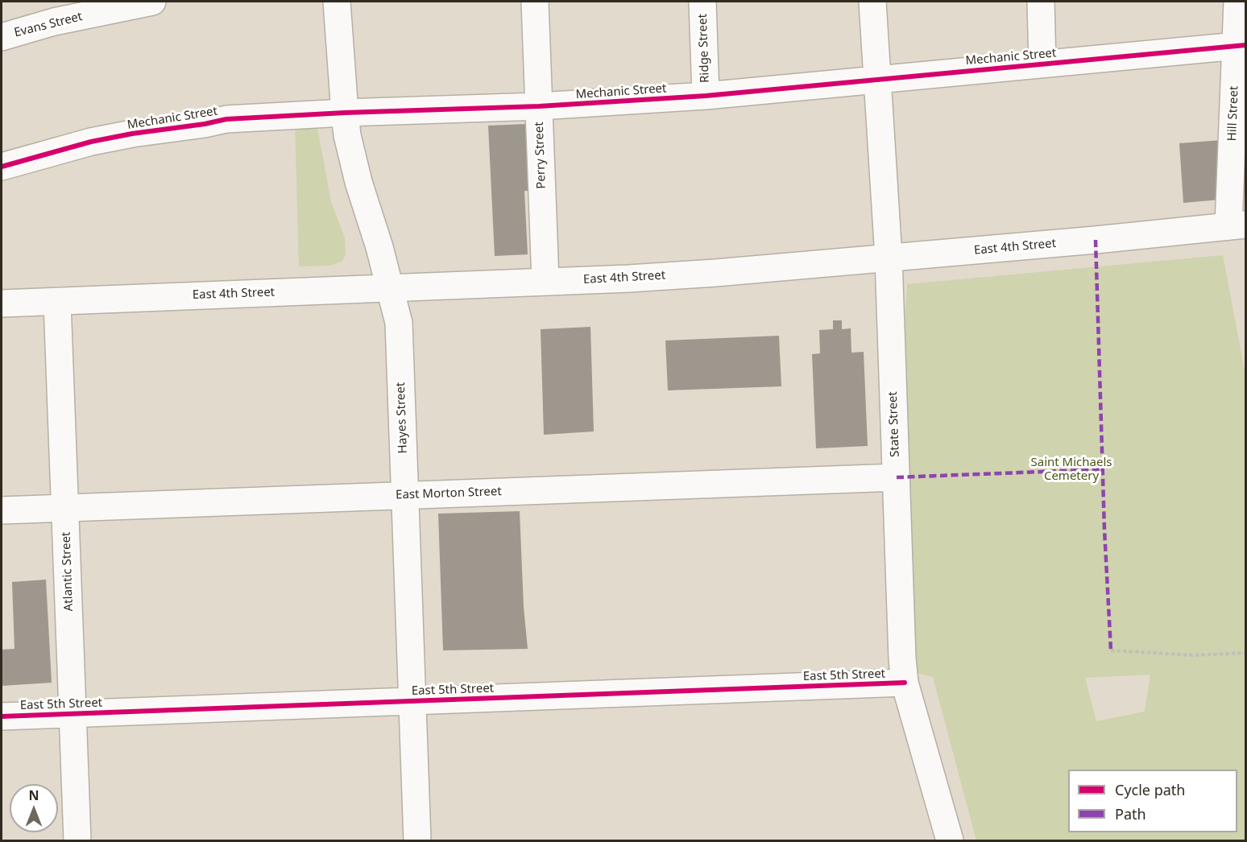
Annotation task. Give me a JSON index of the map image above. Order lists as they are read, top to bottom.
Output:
{
  "streets": {
    "street": [
      "Evans Street",
      "Ridge Street",
      "Mechanic Street",
      "Hill Street",
      "Perry Street",
      "East 4th Street",
      "Hayes Street",
      "State Street",
      "East Morton Street",
      "Atlantic Street",
      "East 5th Street"
    ]
  },
  "crossings": [
    ["Ridge Street", "Mechanic Street"],
    ["Mechanic Street", "Hill Street"],
    ["Mechanic Street", "Perry Street"],
    ["Mechanic Street", "Hayes Street"],
    ["Mechanic Street", "State Street"],
    ["Hill Street", "East 4th Street"],
    ["Perry Street", "East 4th Street"],
    ["East 4th Street", "Hayes Street"],
    ["East 4th Street", "State Street"],
    ["East 4th Street", "Atlantic Street"],
    ["Hayes Street", "East Morton Street"],
    ["Hayes Street", "East 5th Street"],
    ["State Street", "East Morton Street"],
    ["State Street", "East 5th Street"],
    ["East Morton Street", "Atlantic Street"],
    ["Atlantic Street", "East 5th Street"]
  ],
  "parks": ["Saint Michaels Cemetery"],
  "legend": ["Cycle path", "Path"],
  "north": "top"
}
